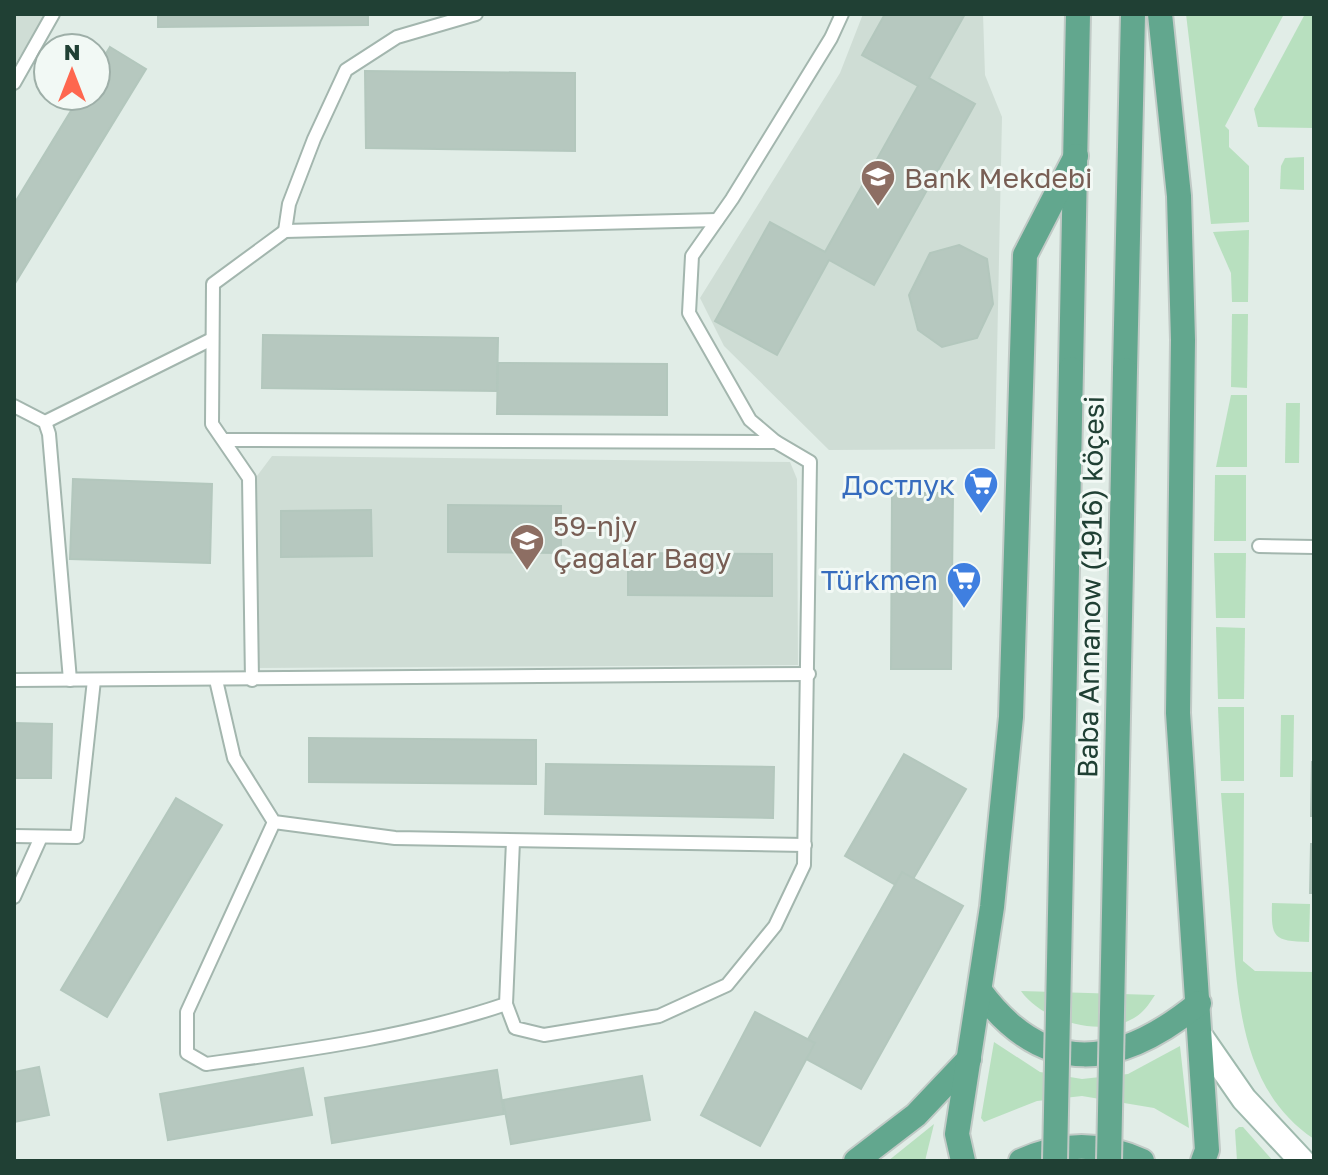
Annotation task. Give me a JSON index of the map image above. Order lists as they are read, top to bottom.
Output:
{
  "streets": {
    "main road": ["Baba Annanow (1916) köçesi"]
  },
  "places": {
    "school or university": ["Bank Mekdebi", "59-njy Çagalar Bagy"],
    "supermarket": ["Достлук", "Türkmen"]
  },
  "north": "top"
}
